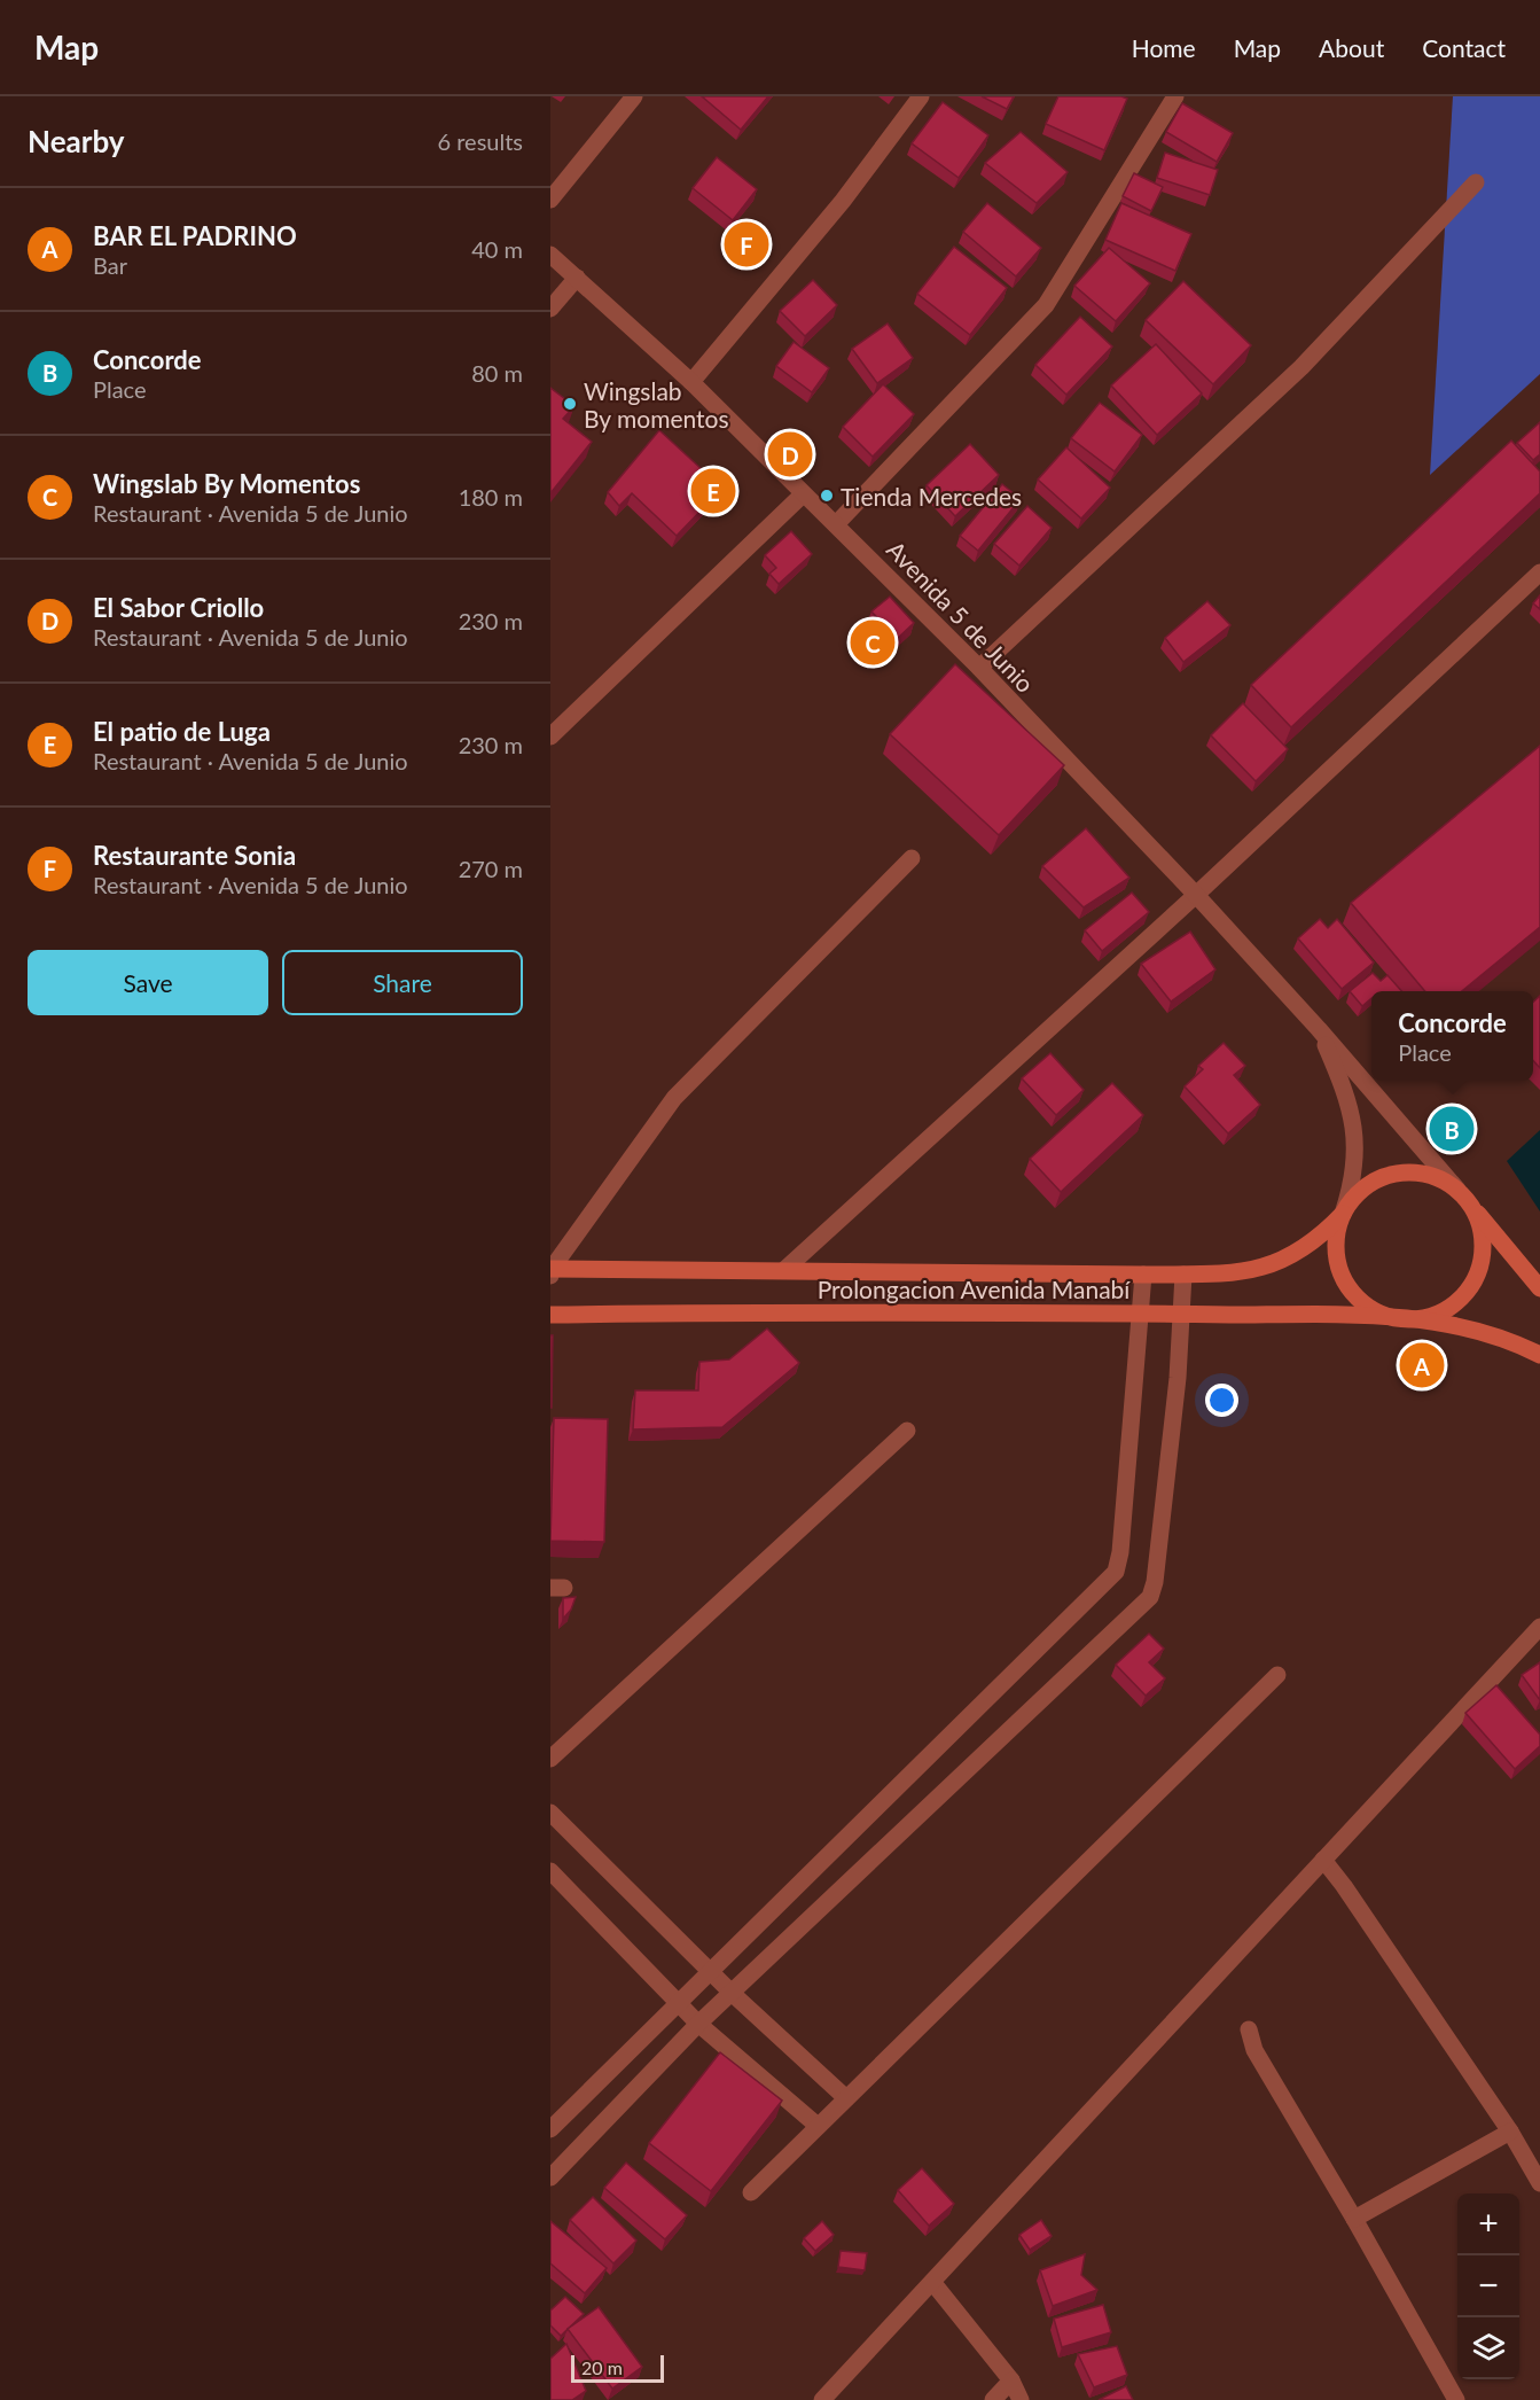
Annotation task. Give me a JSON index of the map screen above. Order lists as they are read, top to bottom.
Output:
{
  "streets": {
    "main road": ["Prolongacion Avenida Manabí"],
    "street": ["Avenida 5 de Junio"]
  },
  "crossings": [
    ["Avenida 5 de Junio", "Prolongacion Avenida Manabí"]
  ],
  "places": ["Wingslab By momentos", "Tienda Mercedes"],
  "scale_bar": "20 m",
  "page": {
    "header": "Map",
    "nav": [
      "Home",
      "Map",
      "About",
      "Contact"
    ],
    "heading": ["Nearby", "6 results"],
    "list": [
      {
        "mark": "A",
        "name": "BAR EL PADRINO",
        "note": "Bar",
        "value": "40 m"
      },
      {
        "mark": "B",
        "name": "Concorde",
        "note": "Place",
        "value": "80 m"
      },
      {
        "mark": "C",
        "name": "Wingslab By Momentos",
        "note": "Restaurant · Avenida 5 de Junio",
        "value": "180 m"
      },
      {
        "mark": "D",
        "name": "El Sabor Criollo",
        "note": "Restaurant · Avenida 5 de Junio",
        "value": "230 m"
      },
      {
        "mark": "E",
        "name": "El patio de Luga",
        "note": "Restaurant · Avenida 5 de Junio",
        "value": "230 m"
      },
      {
        "mark": "F",
        "name": "Restaurante Sonia",
        "note": "Restaurant · Avenida 5 de Junio",
        "value": "270 m"
      }
    ],
    "pins": [
      "F",
      "D",
      "E",
      "C",
      "B",
      "A"
    ],
    "buttons": ["Save", "Share"],
    "popup": ["Concorde", "Place"],
    "map_buttons": ["+", "−"],
    "scale": "20 m"
  }
}
